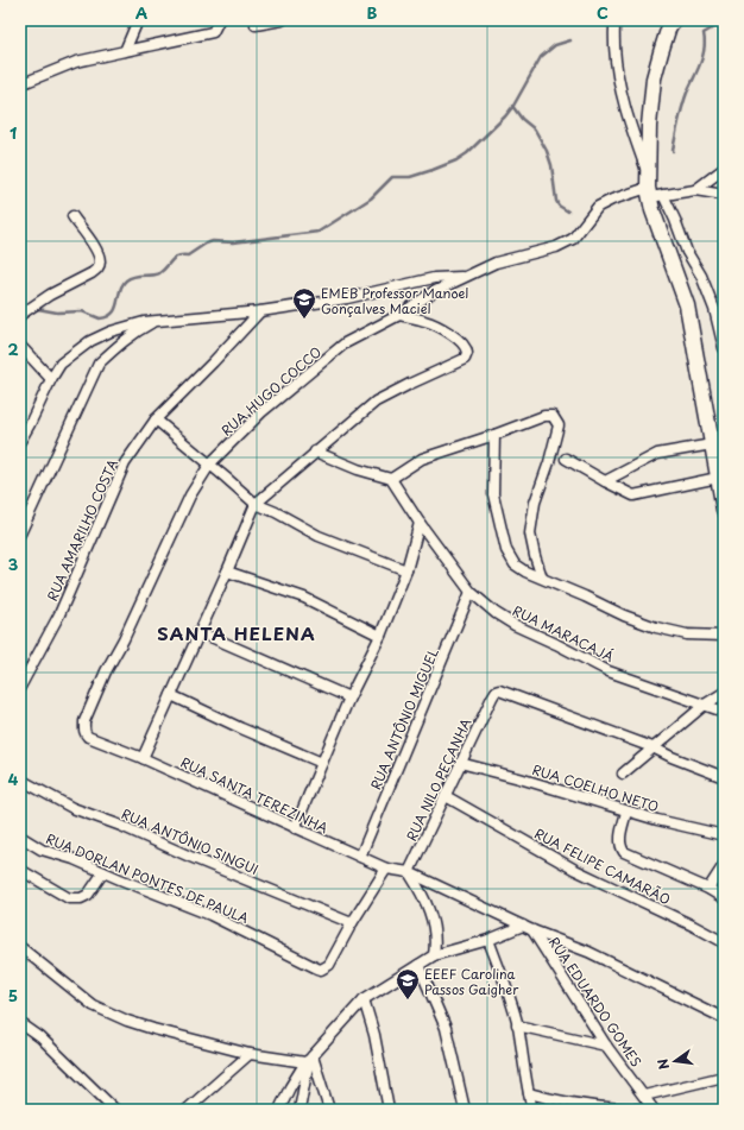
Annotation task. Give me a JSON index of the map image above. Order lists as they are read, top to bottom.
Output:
{
  "streets": {
    "street": [
      "RUA HUGO COCCO",
      "RUA AMARILHO COSTA",
      "RUA MARACAJÁ",
      "RUA ANTÔNIO MIGUEL",
      "RUA NILO PEÇANHA",
      "RUA COELHO NETO",
      "RUA SANTA TEREZINHA",
      "RUA ANTÔNIO SINGUI",
      "RUA FELIPE CAMARÃO",
      "RUA DORLAN PONTES DE PAULA",
      "RUA EDUARDO GOMES"
    ]
  },
  "crossings": [
    ["RUA HUGO COCCO", "RUA SANTA TEREZINHA"],
    ["RUA MARACAJÁ", "RUA ANTÔNIO MIGUEL"],
    ["RUA ANTÔNIO MIGUEL", "RUA SANTA TEREZINHA"],
    ["RUA NILO PEÇANHA", "RUA COELHO NETO"],
    ["RUA NILO PEÇANHA", "RUA SANTA TEREZINHA"],
    ["RUA NILO PEÇANHA", "RUA FELIPE CAMARÃO"],
    ["RUA SANTA TEREZINHA", "RUA EDUARDO GOMES"],
    ["RUA ANTÔNIO SINGUI", "RUA DORLAN PONTES DE PAULA"]
  ],
  "districts": ["SANTA HELENA"],
  "places": {
    "school or university": ["EMEB Professor Manoel Gonçalves Maciel", "EEEF Carolina Passos Gaigher"]
  },
  "north": "left",
  "grid": {
    "columns": ["A", "B", "C"],
    "rows": [
      "1",
      "2",
      "3",
      "4",
      "5"
    ]
  }
}
